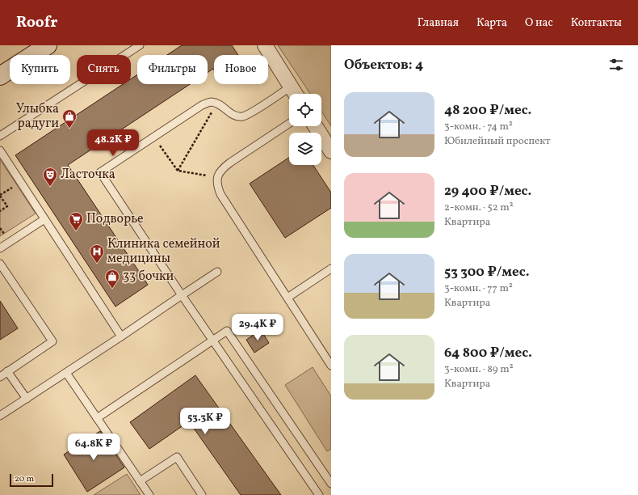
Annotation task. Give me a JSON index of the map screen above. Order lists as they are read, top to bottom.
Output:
{
  "places": {
    "shop": ["Улыбка радуги", "33 бочки"],
    "theatre": ["Ласточка"],
    "supermarket": ["Подворье"],
    "hospital": ["Клиника семейной медицины"]
  },
  "scale_bar": "20 m",
  "page": {
    "header": "Roofr",
    "nav": [
      "Главная",
      "Карта",
      "О нас",
      "Контакты"
    ],
    "heading": "Объектов: 4",
    "chip": [
      "Купить",
      "Снять",
      "Фильтры",
      "Новое"
    ],
    "list": [
      {
        "name": "48 200 ₽/мес.",
        "note": "3-комн. · 74 m² · Юбилейный проспект"
      },
      {
        "name": "29 400 ₽/мес.",
        "note": "2-комн. · 52 m² · Квартира"
      },
      {
        "name": "53 300 ₽/мес.",
        "note": "3-комн. · 77 m² · Квартира"
      },
      {
        "name": "64 800 ₽/мес.",
        "note": "3-комн. · 89 m² · Квартира"
      }
    ],
    "price": [
      "48.2K ₽",
      "29.4K ₽",
      "53.3K ₽",
      "64.8K ₽"
    ],
    "scale": "20 m"
  }
}
